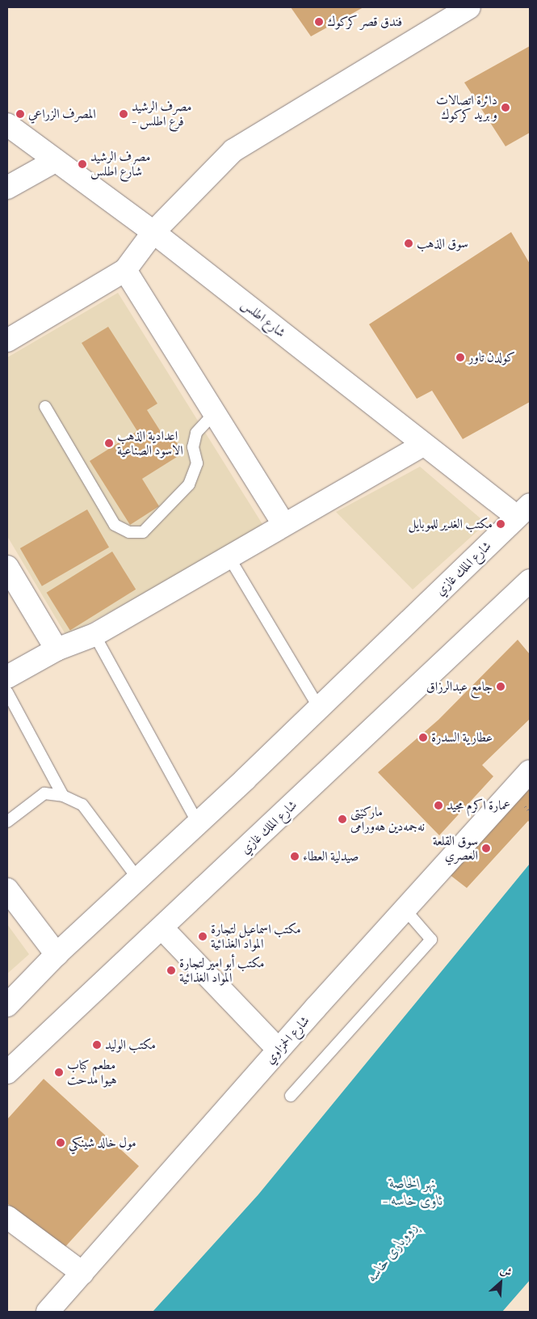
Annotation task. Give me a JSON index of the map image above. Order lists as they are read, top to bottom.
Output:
{
  "streets": {
    "street": ["شارع اطلس", "شارع الملك غازي", "شارع الحمزاوي"]
  },
  "crossings": [
    ["شارع اطلس", "شارع الملك غازي"]
  ],
  "water": ["نهر الخاصة - ئاوی خاسە", "ڕووباری خاسە"],
  "places": [
    "فندق قصر كركوك",
    "دائرة اتصالات و بريد كركوك",
    "المصرف الزراعي",
    "مصرف الرشيد - فرع اطلس",
    "مصرف الرشيد شارع اطلس",
    "سوق الذهب",
    "کولدن تاور",
    "اعدادية الذهب الاسود الصناعية",
    "مكتب الغدير للموبايل",
    "جامع عبدالرزاق",
    "عطارية السدرة",
    "عمارة اكرم مجيد",
    "مارکێتی نەجمەدین هەورامی",
    "سوق القلعة العصري",
    "صيدلية العطاء",
    "مكتب اسماعيل لتجارة المواد الغذائية",
    "مكتب أبو امير لتجارة المواد الغذائية",
    "مكتب الوليد",
    "مطعم كباب هيوا مدحت",
    "مول خالد شينكي"
  ],
  "north": "top right"
}
